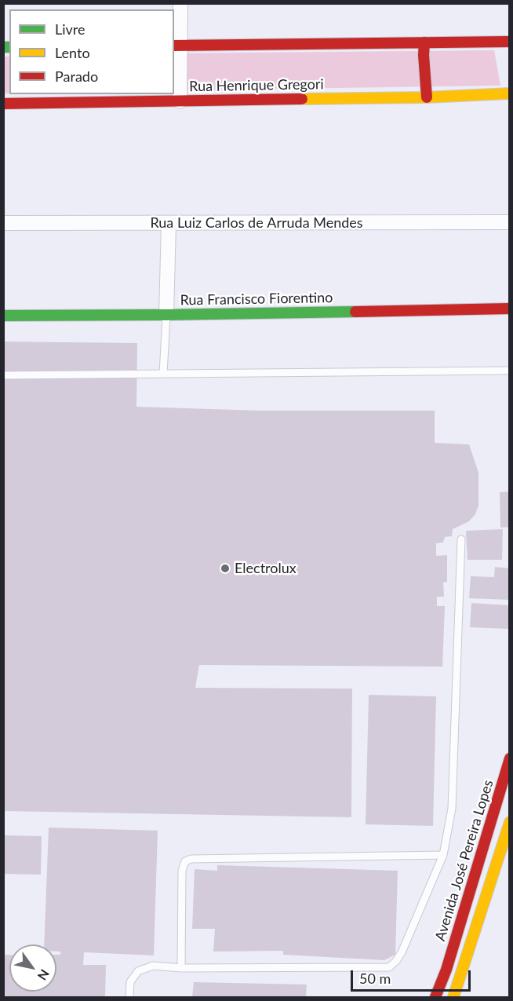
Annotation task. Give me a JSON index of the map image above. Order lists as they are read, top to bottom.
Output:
{
  "streets": {
    "main road": ["Rua Henrique Gregori", "Rua Francisco Fiorentino", "Avenida José Pereira Lopes"],
    "street": ["Rua Luiz Carlos de Arruda Mendes"]
  },
  "places": ["Electrolux"],
  "legend": ["Livre", "Lento", "Parado"],
  "scale_bar": "50 m",
  "north": "bottom right"
}
